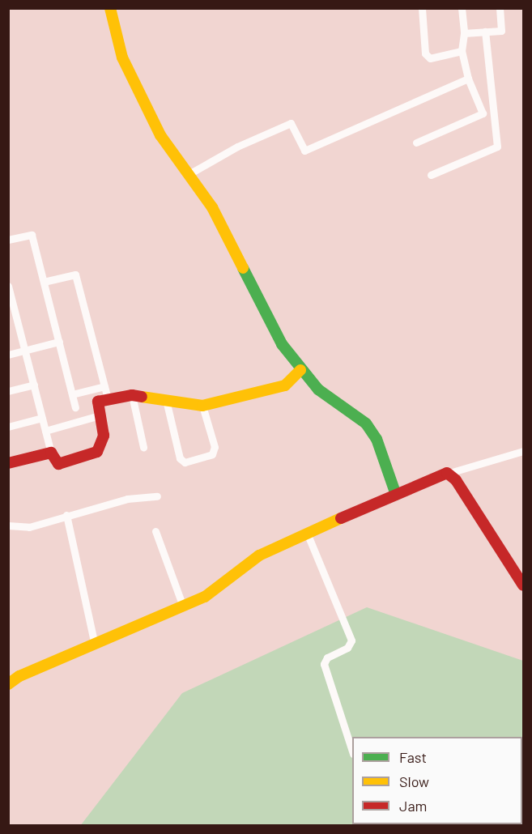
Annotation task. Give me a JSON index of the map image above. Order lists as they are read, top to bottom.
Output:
{
  "legend": ["Fast", "Slow", "Jam"]
}
